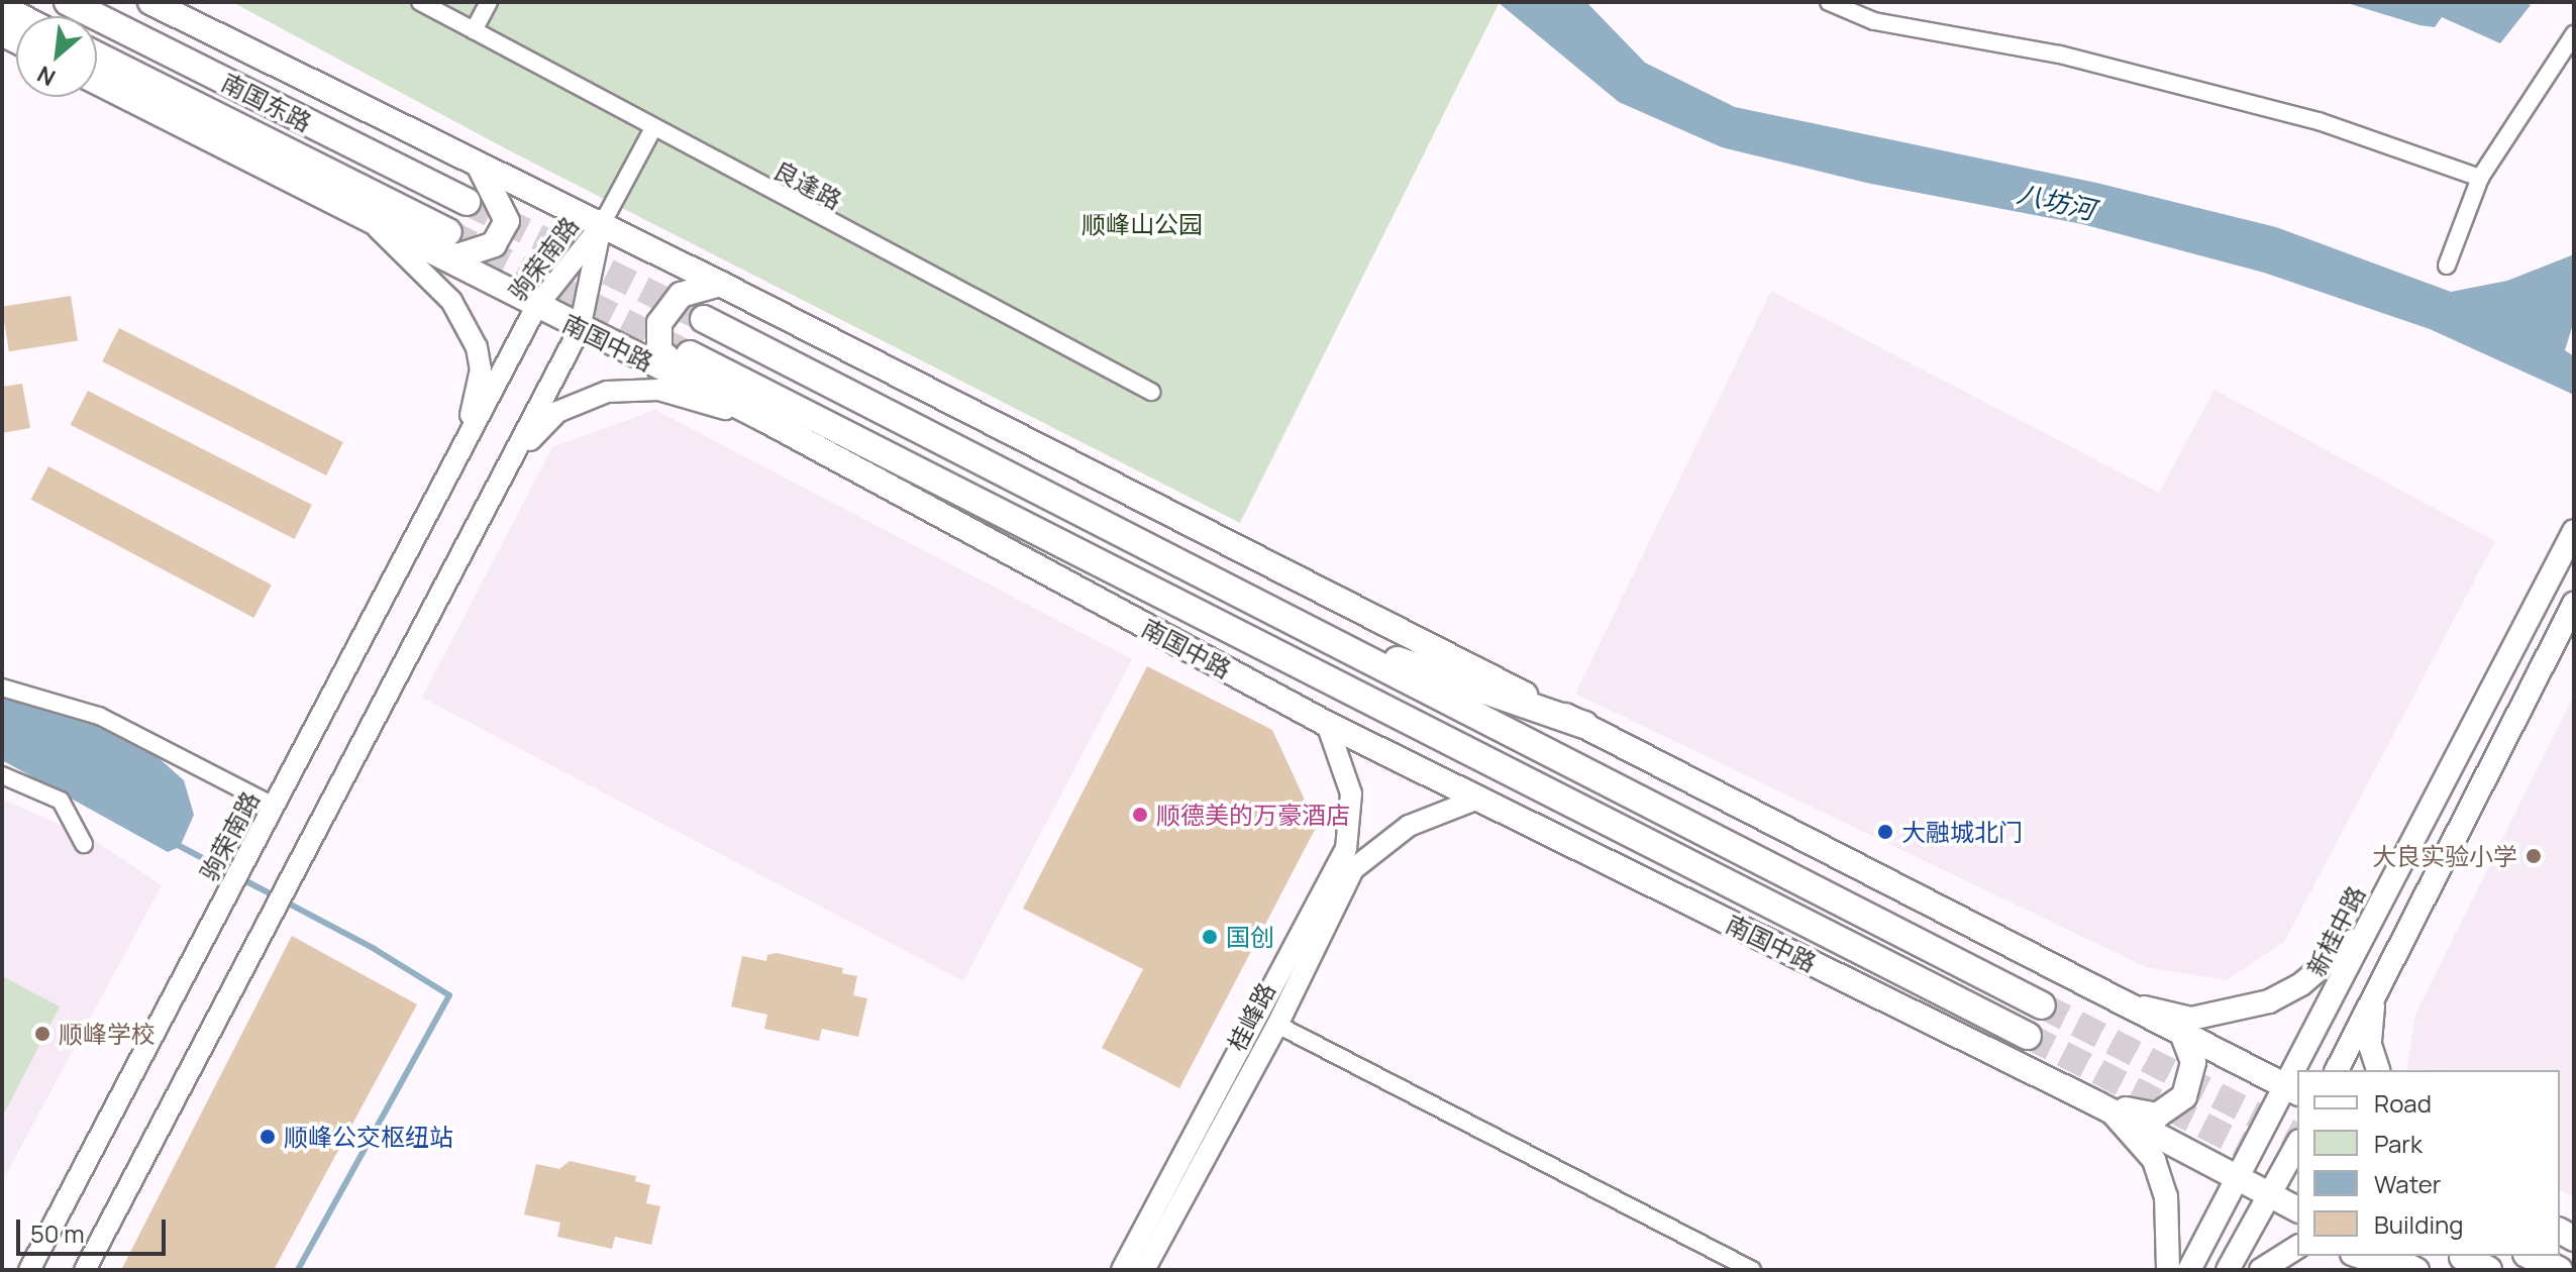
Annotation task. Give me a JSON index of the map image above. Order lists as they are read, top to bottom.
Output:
{
  "streets": {
    "highway": ["南国东路", "南国中路"],
    "main road": ["新桂中路"],
    "street": ["良逢路", "驹荣南路", "桂峰路"]
  },
  "crossings": [
    ["驹荣南路", "南国中路"],
    ["南国中路", "新桂中路"],
    ["南国中路", "桂峰路"]
  ],
  "water": ["八坊河"],
  "parks": ["顺峰山公园"],
  "places": [
    "顺德美的万豪酒店",
    "大融城北门",
    "大良实验小学",
    "国创",
    "顺峰学校",
    "顺峰公交枢纽站"
  ],
  "legend": [
    "Road",
    "Park",
    "Water",
    "Building"
  ],
  "scale_bar": "50 m",
  "north": "bottom left"
}
